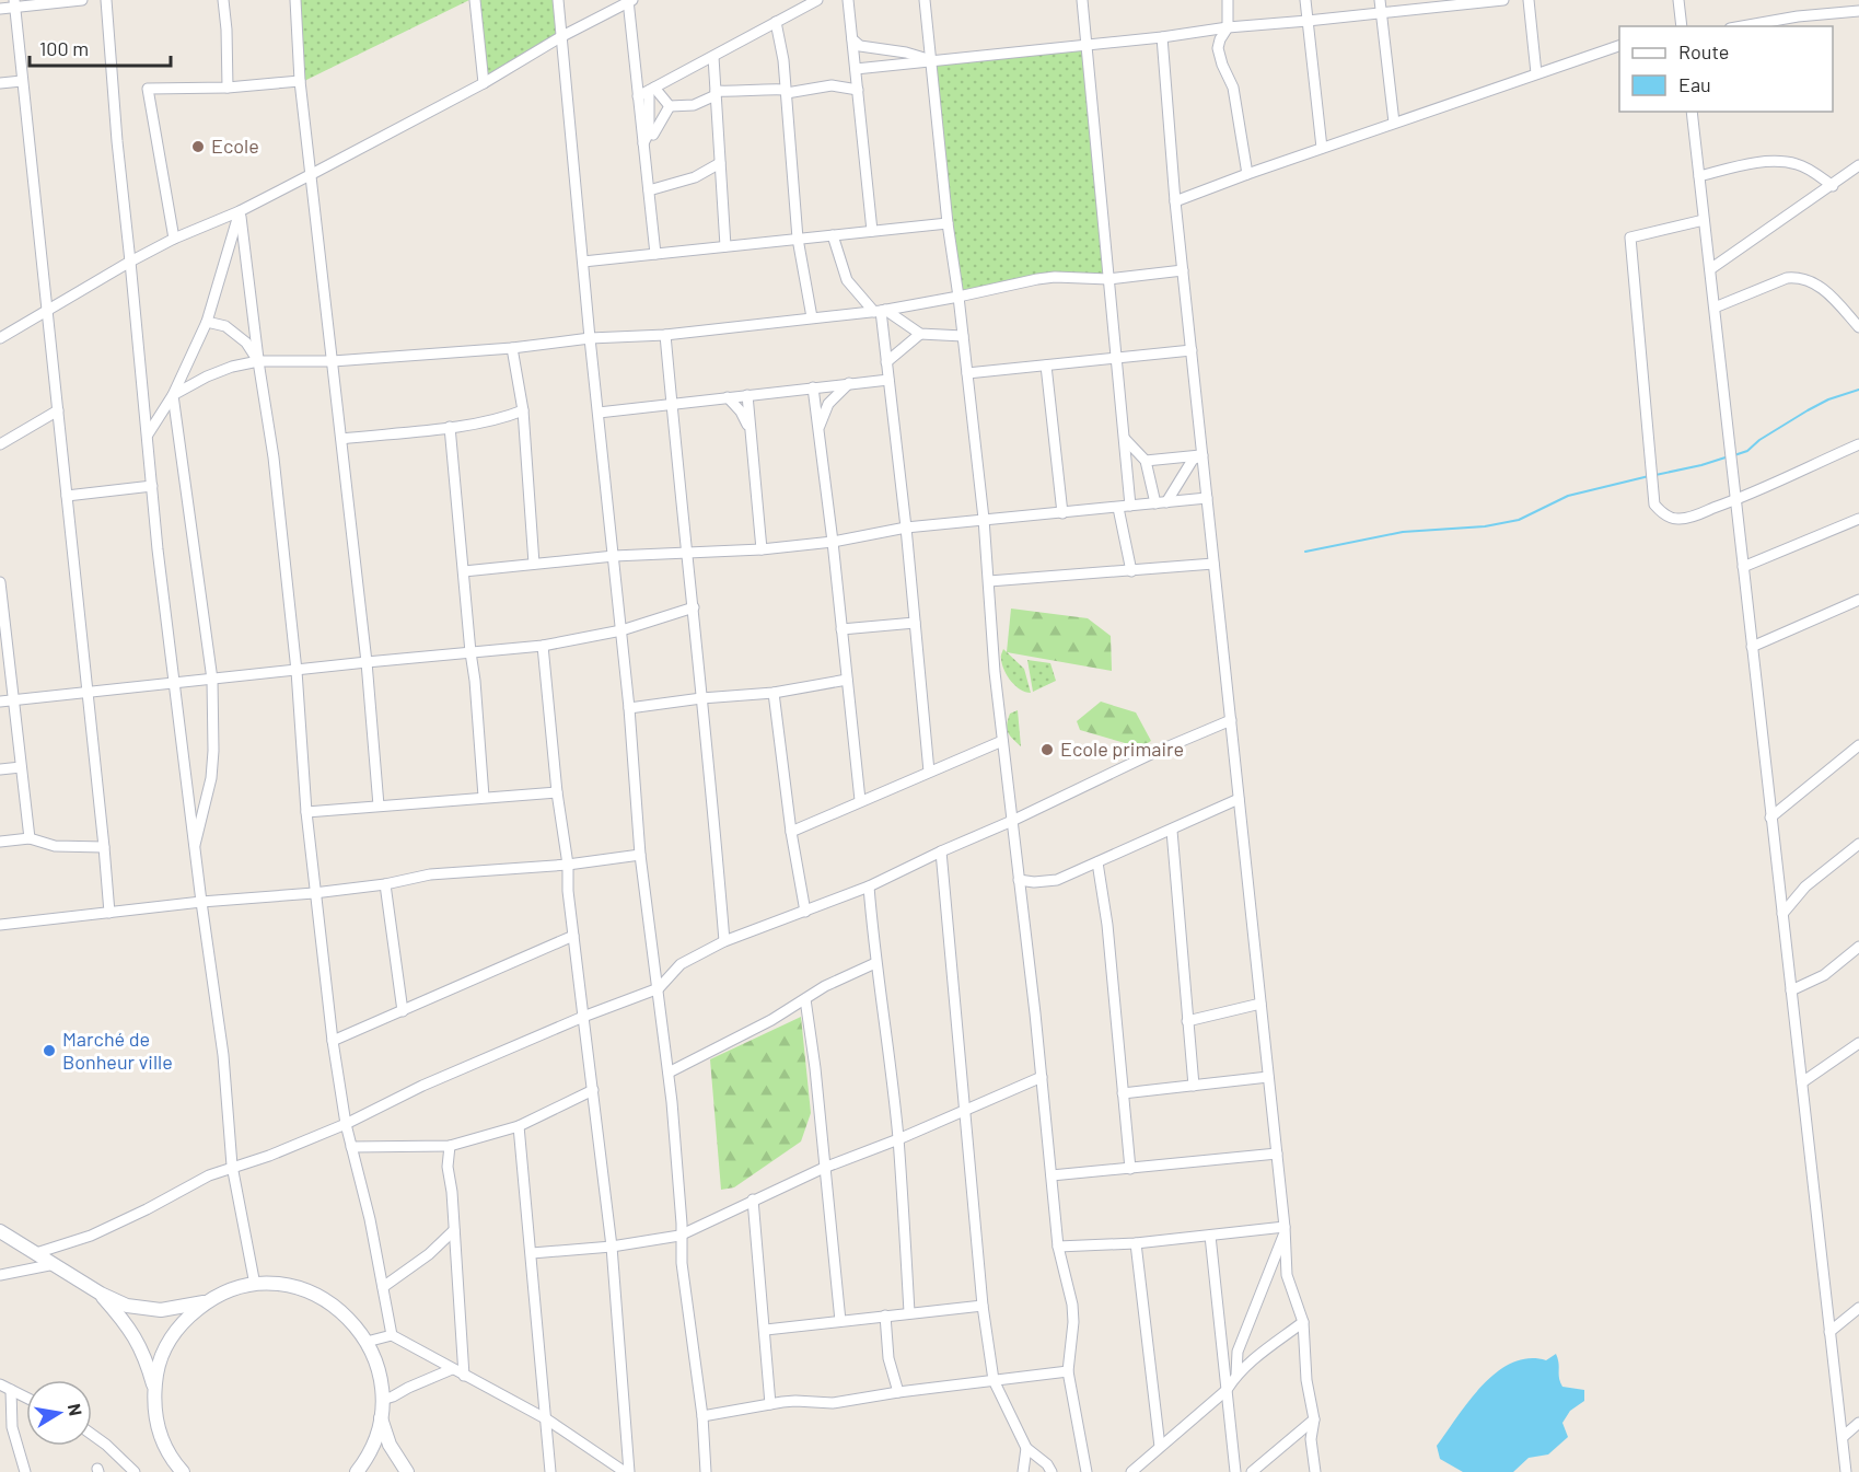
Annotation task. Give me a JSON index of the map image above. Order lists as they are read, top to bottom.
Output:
{
  "places": ["Ecole", "Ecole primaire", "Marché de Bonheur ville"],
  "legend": ["Route", "Eau"],
  "scale_bar": "100 m",
  "north": "right"
}
